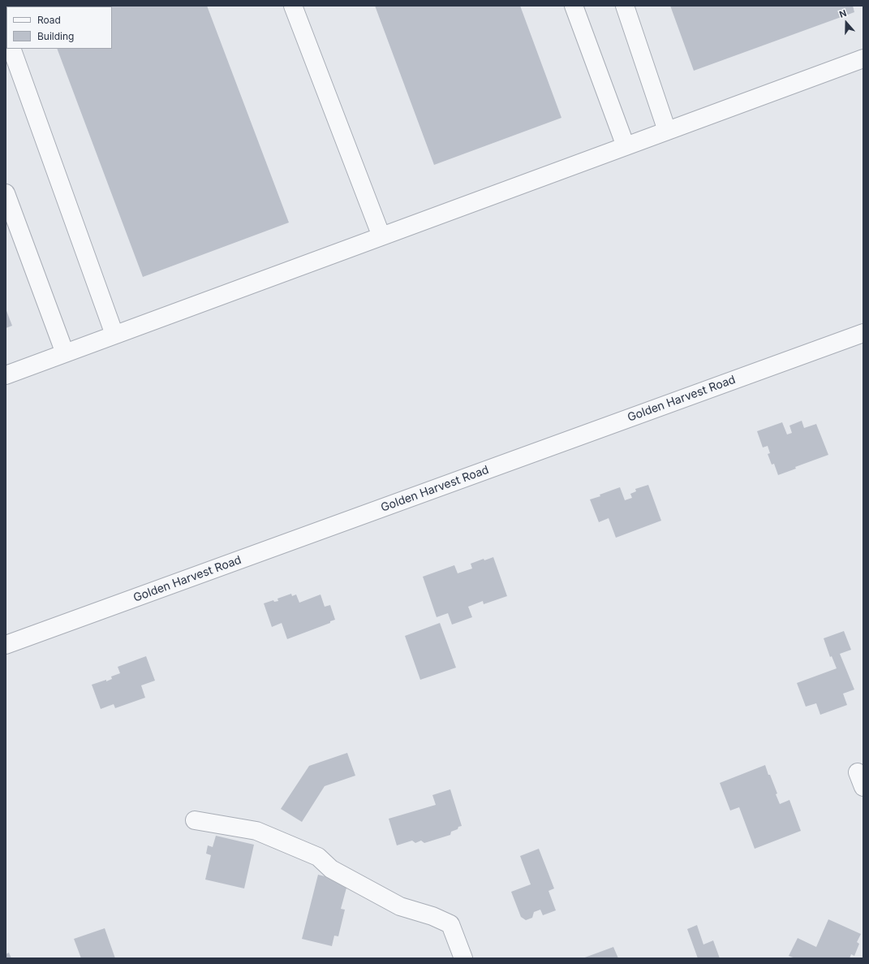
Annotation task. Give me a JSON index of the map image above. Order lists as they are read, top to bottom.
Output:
{
  "streets": {
    "street": ["Golden Harvest Road"]
  },
  "legend": ["Road", "Building"],
  "north": "top"
}
